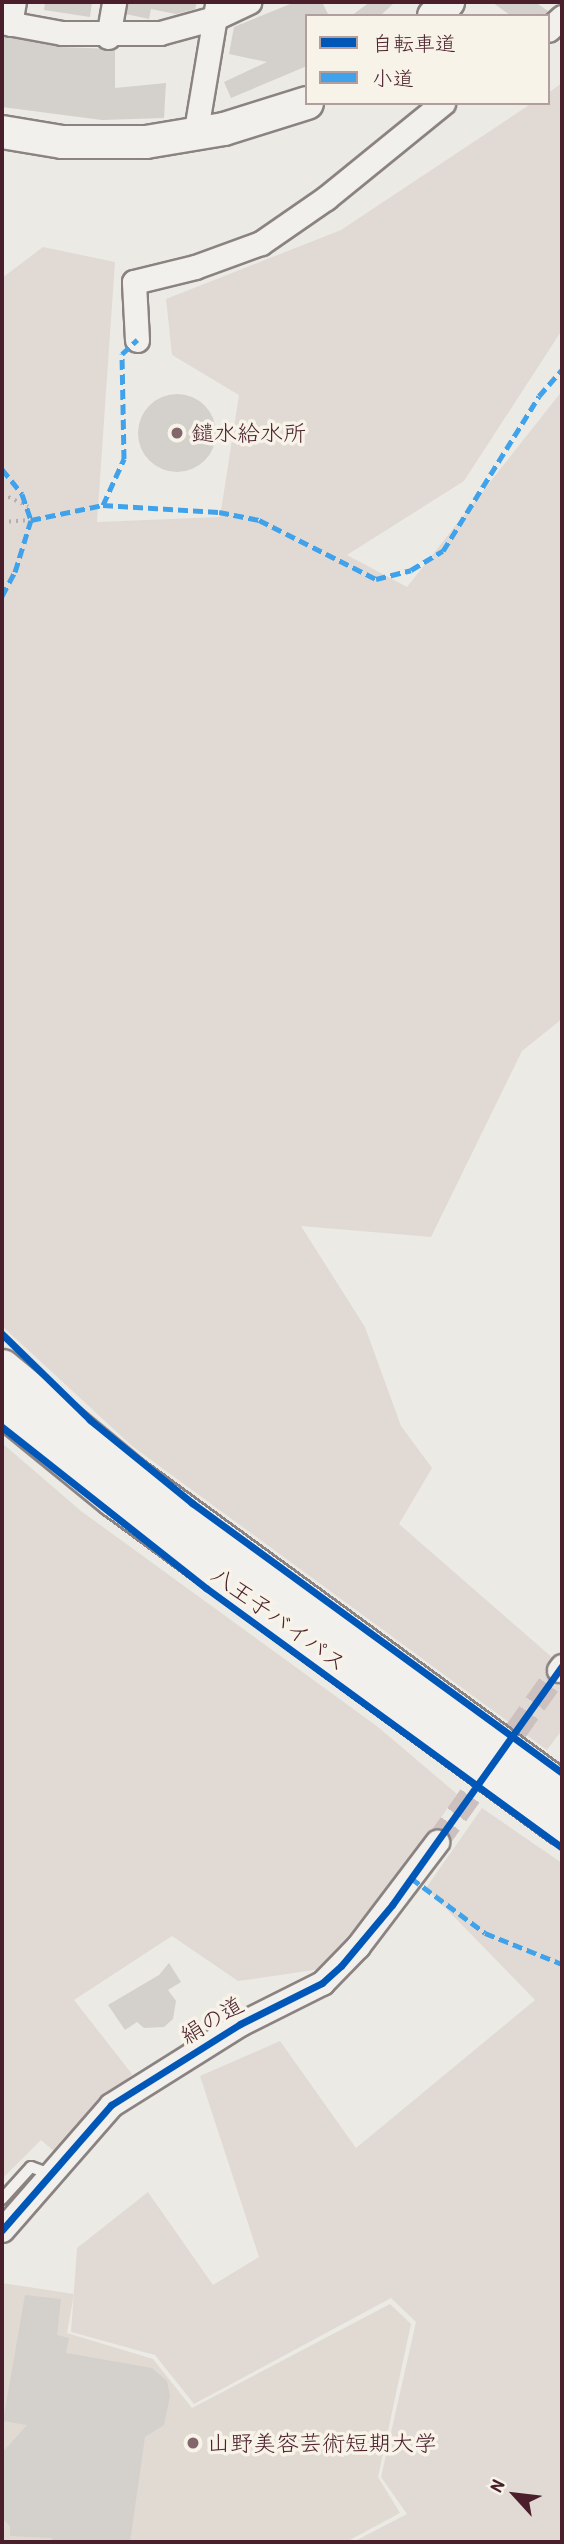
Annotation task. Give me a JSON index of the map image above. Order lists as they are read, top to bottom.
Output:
{
  "streets": {
    "highway": ["八王子バイパス"],
    "street": ["絹の道"]
  },
  "places": ["鑓水給水所", "山野美容芸術短期大学"],
  "legend": ["自転車道", "小道"],
  "north": "top left"
}
